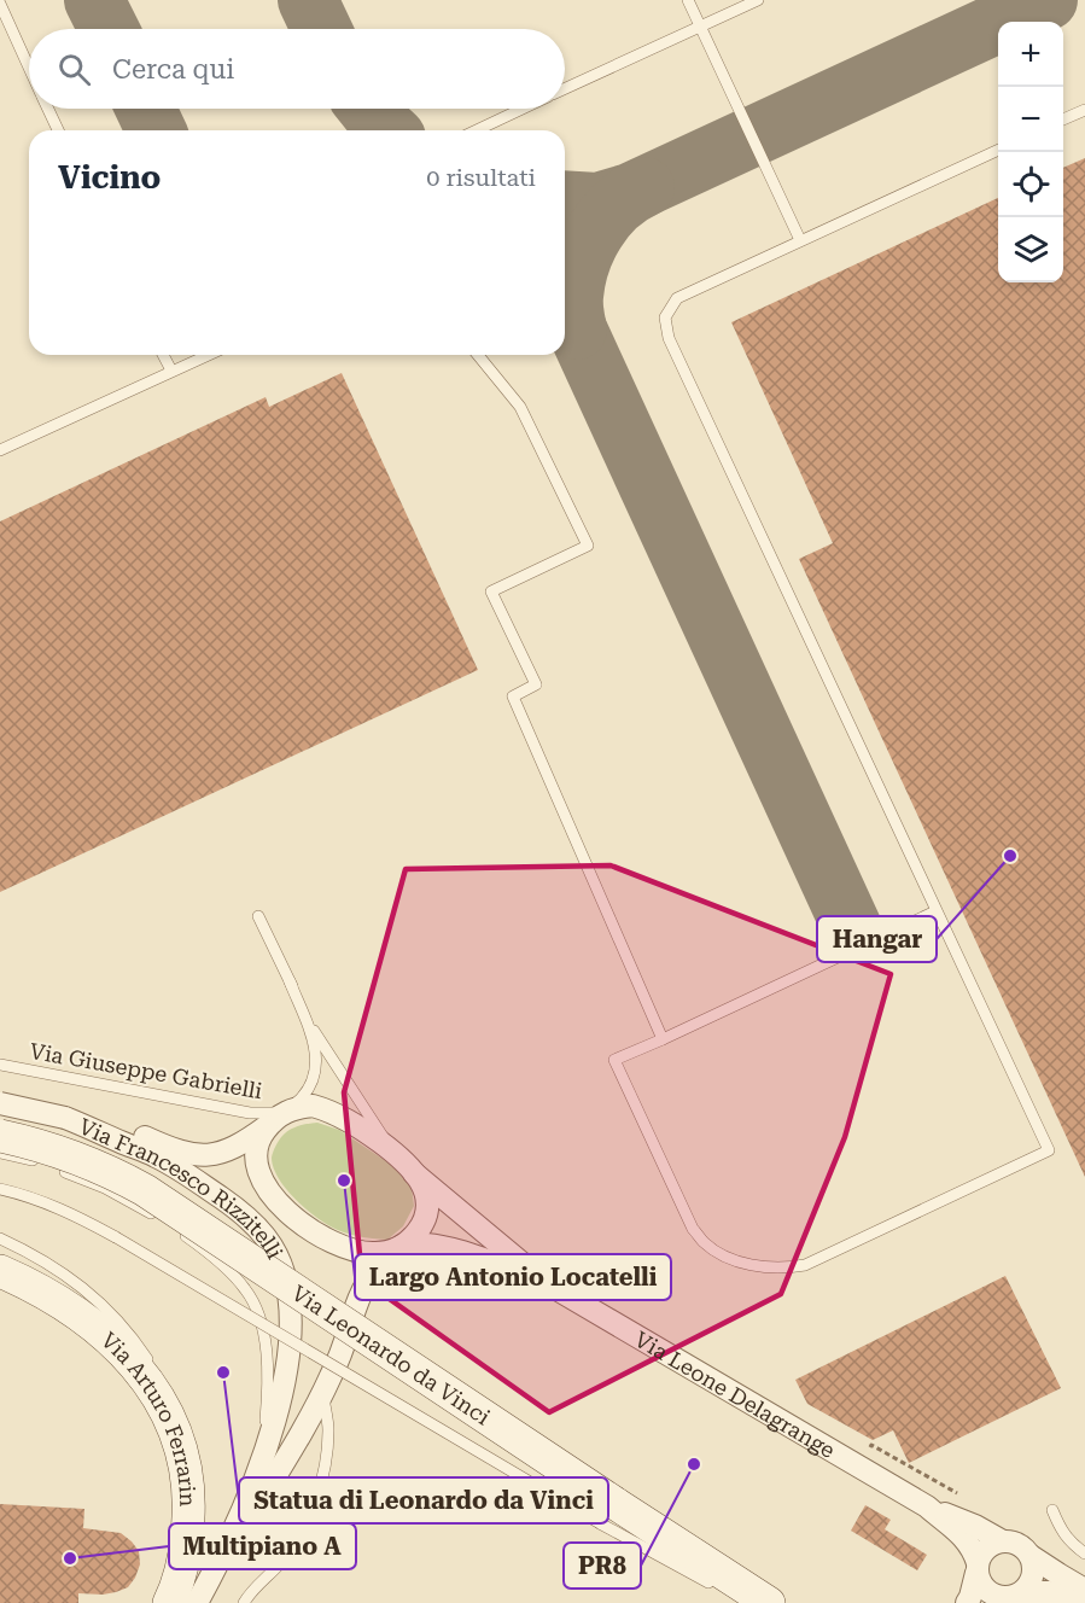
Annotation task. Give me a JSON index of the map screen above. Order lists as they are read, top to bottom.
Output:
{
  "streets": {
    "main road": ["Via Leonardo da Vinci", "Via Arturo Ferrarin"],
    "street": ["Via Francesco Rizzitelli", "Via Leone Delagrange"],
    "lane": ["Via Giuseppe Gabrielli"]
  },
  "crossings": [
    ["Via Giuseppe Gabrielli", "Via Francesco Rizzitelli"],
    ["Via Giuseppe Gabrielli", "Via Leone Delagrange"],
    ["Via Francesco Rizzitelli", "Via Leone Delagrange"],
    ["Via Francesco Rizzitelli", "Via Arturo Ferrarin"]
  ],
  "places": [
    "Hangar",
    "Largo Antonio Locatelli",
    "Statua di Leonardo da Vinci",
    "PR8",
    "Multipiano A"
  ],
  "page": {
    "map_buttons": ["+", "−"],
    "search": "Cerca qui",
    "heading": ["Vicino", "0 risultati"]
  }
}
